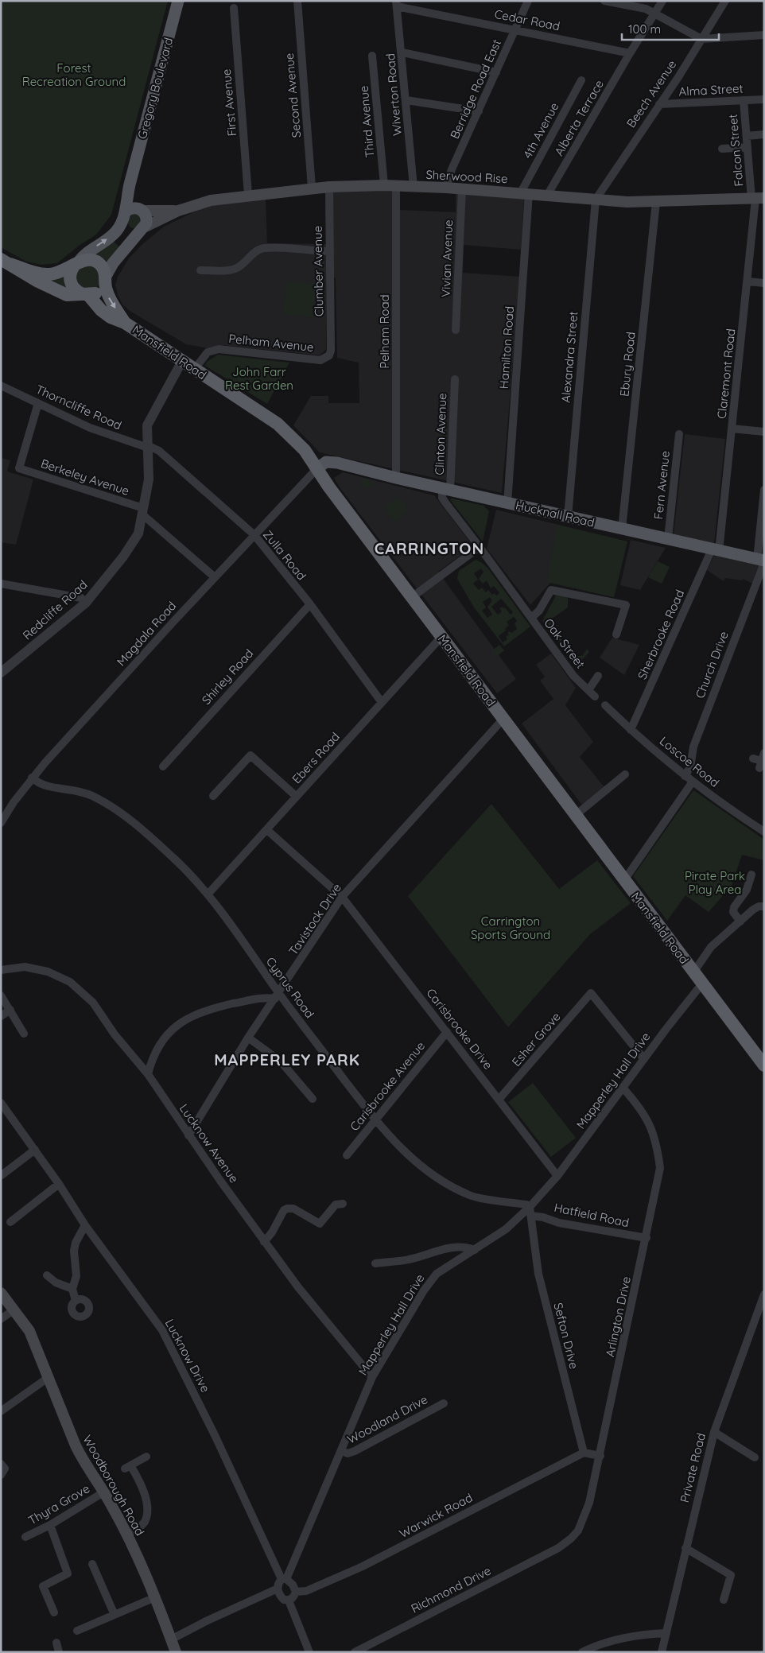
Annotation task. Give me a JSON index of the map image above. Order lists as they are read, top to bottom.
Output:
{
  "streets": {
    "highway": ["Mansfield Road"],
    "main road": [
      "Gregory Boulevard",
      "Sherwood Rise",
      "Hucknall Road",
      "Woodborough Road"
    ],
    "street": [
      "Cedar Road",
      "Berridge Road East",
      "Alma Street",
      "Beech Avenue",
      "Wiverton Road",
      "Second Avenue",
      "First Avenue",
      "Alberta Terrace",
      "Third Avenue",
      "4th Avenue",
      "Falcon Street",
      "Vivian Avenue",
      "Clumber Avenue",
      "Pelham Road",
      "Pelham Avenue",
      "Hamilton Road",
      "Alexandra Street",
      "Ebury Road",
      "Claremont Road",
      "Thorncliffe Road",
      "Clinton Avenue",
      "Berkeley Avenue",
      "Fern Avenue",
      "Zulla Road",
      "Redcliffe Road",
      "Magdala Road",
      "Sherbrooke Road",
      "Oak Street",
      "Church Drive",
      "Shirley Road",
      "Ebers Road",
      "Loscoe Road",
      "Tavistock Drive",
      "Cyprus Road",
      "Carisbrooke Drive",
      "Esher Grove",
      "Mapperley Hall Drive",
      "Carisbrooke Avenue",
      "Lucknow Avenue",
      "Hatfield Road",
      "Arlington Drive",
      "Sefton Drive",
      "Lucknow Drive",
      "Woodland Drive",
      "Private Road",
      "Thyra Grove",
      "Warwick Road",
      "Richmond Drive"
    ]
  },
  "crossings": [
    ["Cedar Road", "Berridge Road East"],
    ["Cedar Road", "Wiverton Road"],
    ["Cedar Road", "Alberta Terrace"],
    ["Gregory Boulevard", "Sherwood Rise"],
    ["Berridge Road East", "Sherwood Rise"],
    ["Alma Street", "Beech Avenue"],
    ["Alma Street", "Falcon Street"],
    ["Beech Avenue", "Sherwood Rise"],
    ["Beech Avenue", "Alexandra Street"],
    ["Wiverton Road", "Sherwood Rise"],
    ["Second Avenue", "Sherwood Rise"],
    ["First Avenue", "Sherwood Rise"],
    ["Alberta Terrace", "Sherwood Rise"],
    ["Third Avenue", "Sherwood Rise"],
    ["4th Avenue", "Sherwood Rise"],
    ["4th Avenue", "Hamilton Road"],
    ["Falcon Street", "Sherwood Rise"],
    ["Falcon Street", "Claremont Road"],
    ["Sherwood Rise", "Vivian Avenue"],
    ["Sherwood Rise", "Clumber Avenue"],
    ["Sherwood Rise", "Pelham Road"],
    ["Sherwood Rise", "Hamilton Road"],
    ["Sherwood Rise", "Alexandra Street"],
    ["Sherwood Rise", "Ebury Road"],
    ["Sherwood Rise", "Claremont Road"],
    ["Clumber Avenue", "Pelham Avenue"],
    ["Pelham Road", "Hucknall Road"],
    ["Pelham Avenue", "Mansfield Road"],
    ["Hamilton Road", "Hucknall Road"],
    ["Mansfield Road", "Hucknall Road"],
    ["Mansfield Road", "Redcliffe Road"],
    ["Mansfield Road", "Magdala Road"],
    ["Mansfield Road", "Ebers Road"],
    ["Mansfield Road", "Tavistock Drive"],
    ["Mansfield Road", "Mapperley Hall Drive"],
    ["Alexandra Street", "Hucknall Road"],
    ["Ebury Road", "Hucknall Road"],
    ["Claremont Road", "Hucknall Road"],
    ["Claremont Road", "Sherbrooke Road"],
    ["Thorncliffe Road", "Berkeley Avenue"],
    ["Thorncliffe Road", "Zulla Road"],
    ["Thorncliffe Road", "Redcliffe Road"],
    ["Clinton Avenue", "Hucknall Road"],
    ["Clinton Avenue", "Oak Street"],
    ["Berkeley Avenue", "Redcliffe Road"],
    ["Fern Avenue", "Hucknall Road"],
    ["Hucknall Road", "Magdala Road"],
    ["Hucknall Road", "Sherbrooke Road"],
    ["Hucknall Road", "Oak Street"],
    ["Hucknall Road", "Church Drive"],
    ["Zulla Road", "Redcliffe Road"],
    ["Zulla Road", "Magdala Road"],
    ["Zulla Road", "Shirley Road"],
    ["Zulla Road", "Ebers Road"],
    ["Magdala Road", "Cyprus Road"],
    ["Sherbrooke Road", "Loscoe Road"],
    ["Church Drive", "Loscoe Road"],
    ["Ebers Road", "Cyprus Road"],
    ["Ebers Road", "Carisbrooke Drive"],
    ["Tavistock Drive", "Cyprus Road"],
    ["Tavistock Drive", "Carisbrooke Drive"],
    ["Tavistock Drive", "Lucknow Avenue"],
    ["Cyprus Road", "Mapperley Hall Drive"],
    ["Cyprus Road", "Carisbrooke Avenue"],
    ["Cyprus Road", "Hatfield Road"],
    ["Cyprus Road", "Sefton Drive"],
    ["Carisbrooke Drive", "Esher Grove"],
    ["Carisbrooke Drive", "Mapperley Hall Drive"],
    ["Carisbrooke Drive", "Carisbrooke Avenue"],
    ["Esher Grove", "Mapperley Hall Drive"],
    ["Mapperley Hall Drive", "Lucknow Avenue"],
    ["Mapperley Hall Drive", "Hatfield Road"],
    ["Mapperley Hall Drive", "Arlington Drive"],
    ["Mapperley Hall Drive", "Sefton Drive"],
    ["Mapperley Hall Drive", "Lucknow Drive"],
    ["Mapperley Hall Drive", "Woodland Drive"],
    ["Mapperley Hall Drive", "Warwick Road"],
    ["Hatfield Road", "Arlington Drive"],
    ["Hatfield Road", "Sefton Drive"],
    ["Arlington Drive", "Richmond Drive"],
    ["Sefton Drive", "Warwick Road"],
    ["Lucknow Drive", "Warwick Road"],
    ["Woodborough Road", "Thyra Grove"]
  ],
  "districts": ["CARRINGTON", "MAPPERLEY PARK"],
  "parks": [
    "Forest Recreation Ground",
    "John Farr Rest Garden",
    "Pirate Park Play Area",
    "Carrington Sports Ground"
  ],
  "scale_bar": "100 m"
}
